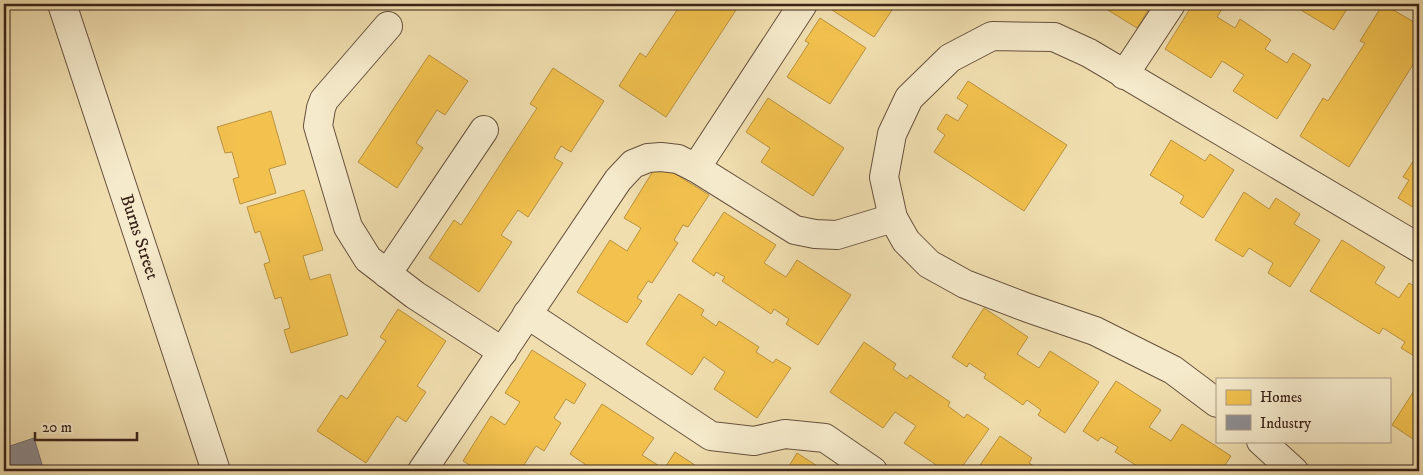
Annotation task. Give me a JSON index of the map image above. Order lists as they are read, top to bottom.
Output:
{
  "streets": {
    "street": ["Burns Street"]
  },
  "legend": ["Homes", "Industry"],
  "scale_bar": "20 m"
}
